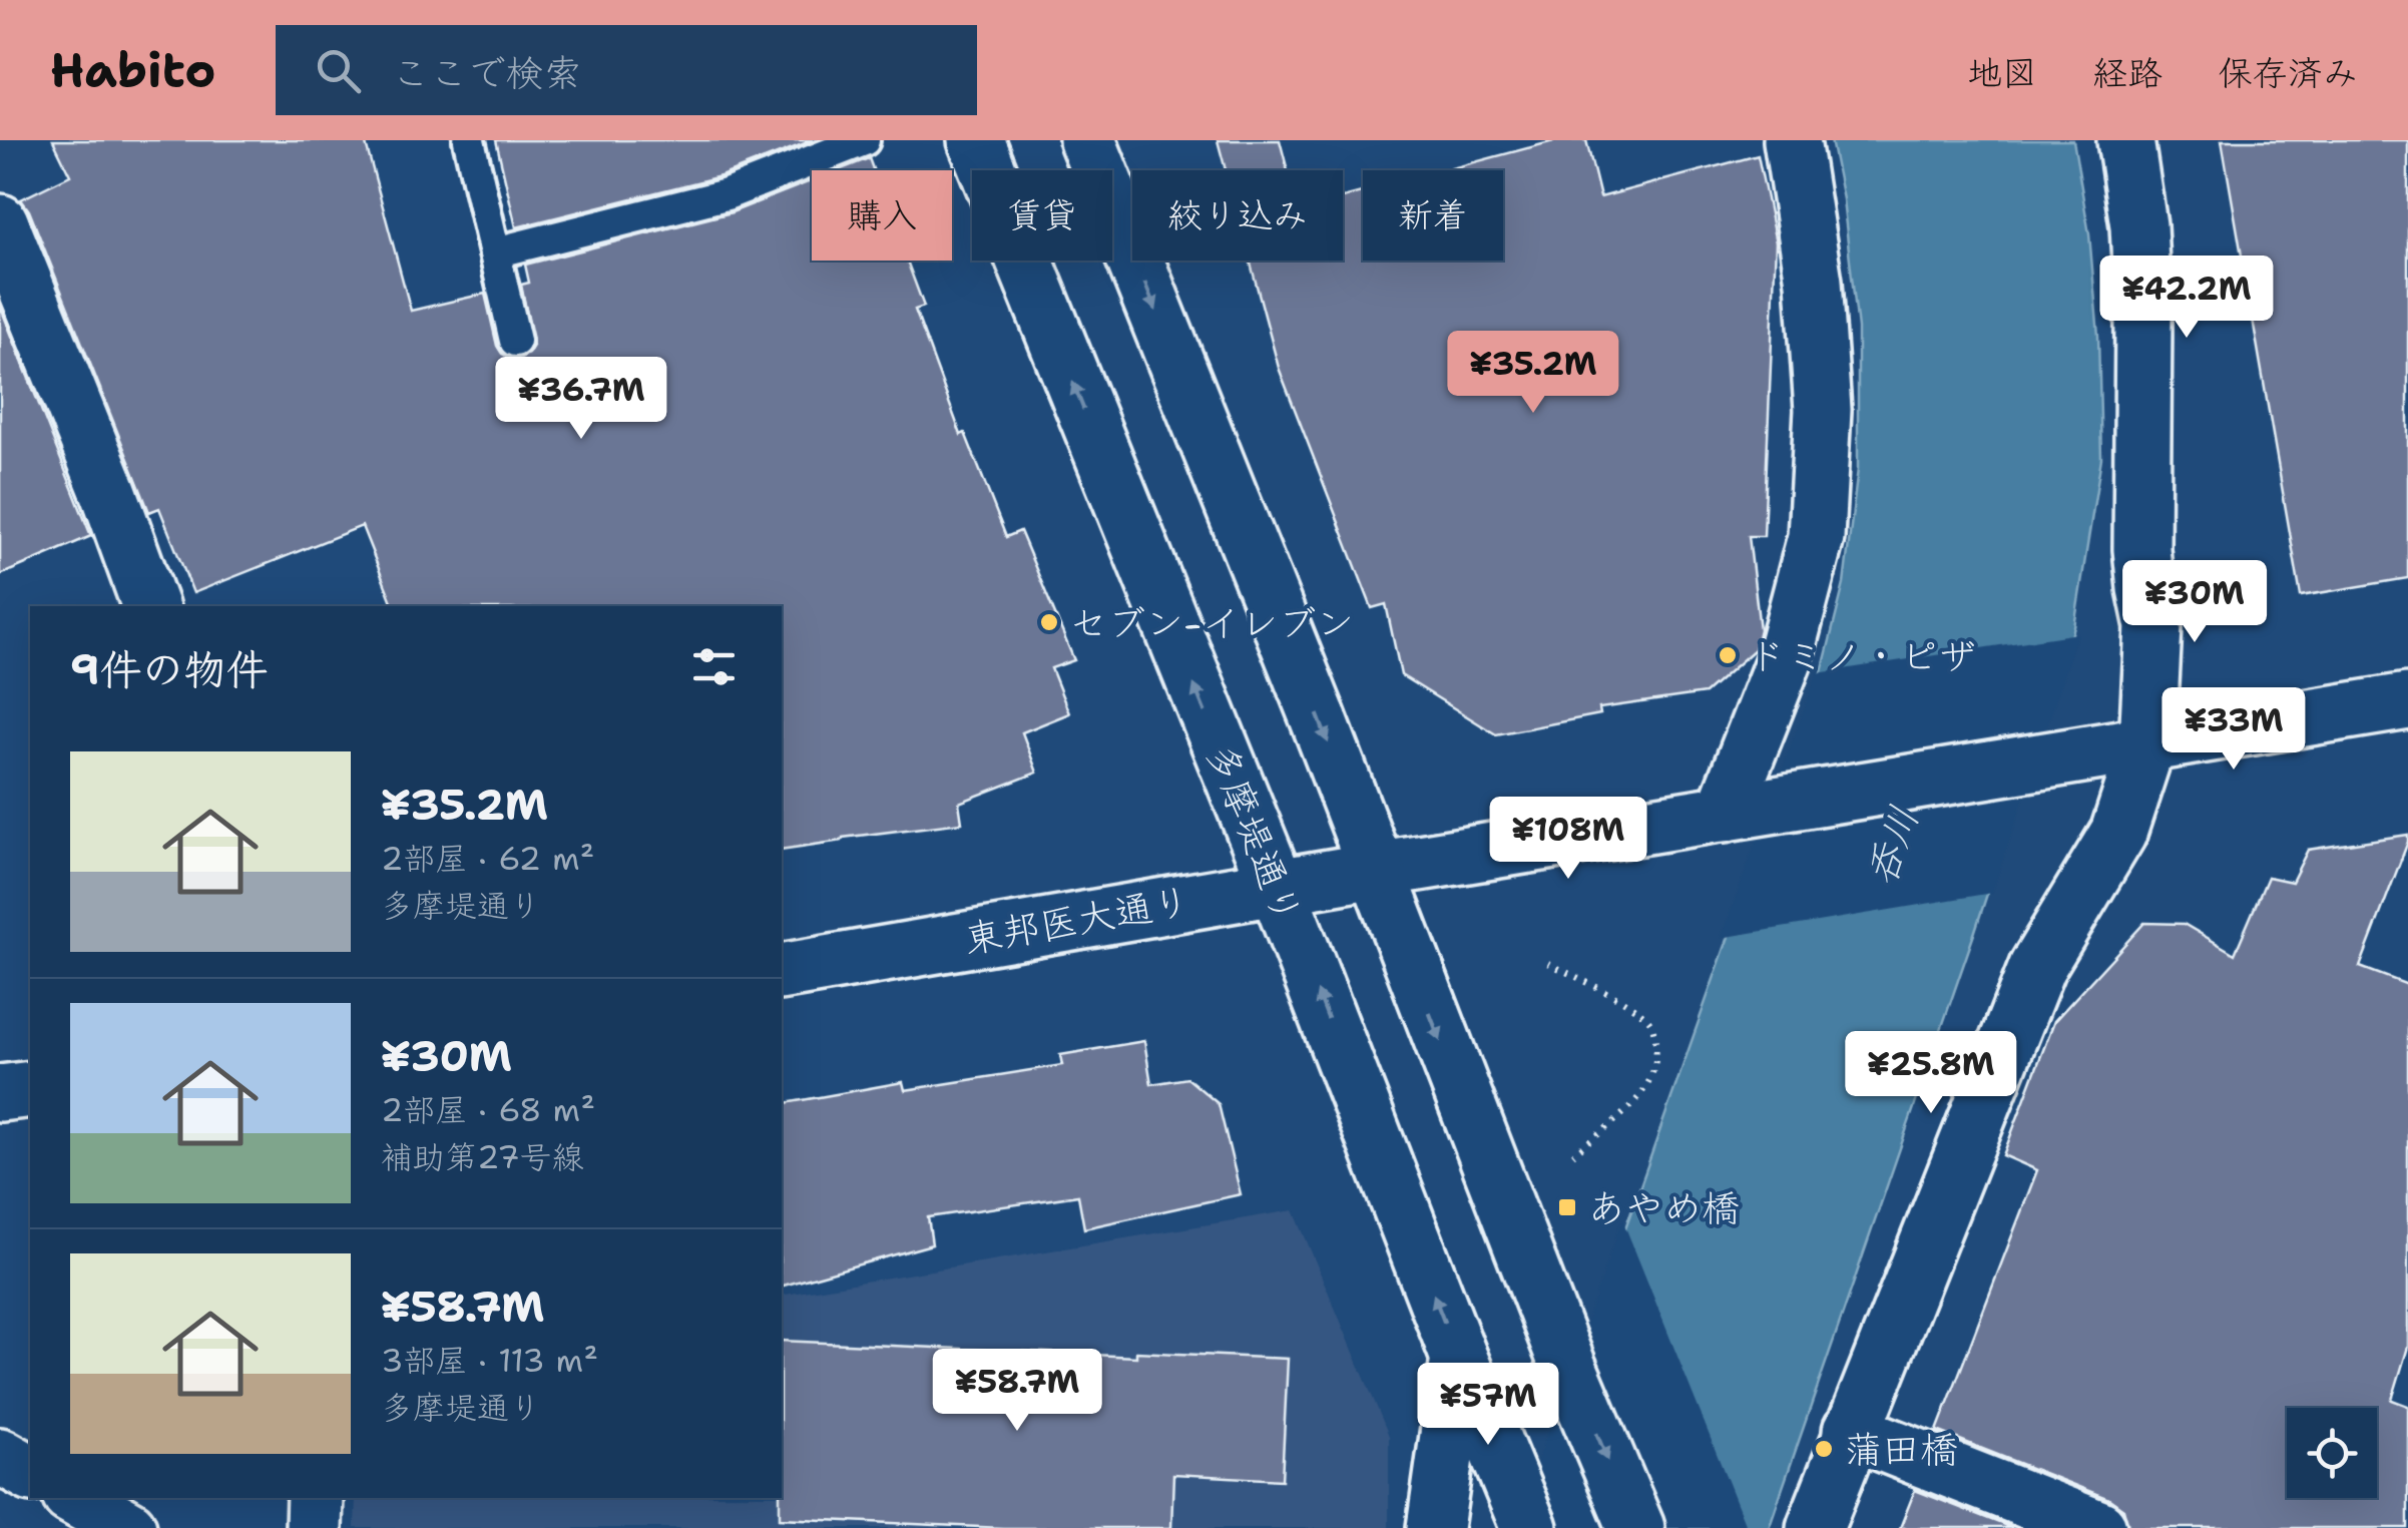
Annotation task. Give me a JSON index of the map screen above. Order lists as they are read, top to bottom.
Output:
{
  "streets": {
    "street": ["多摩堤通り", "東邦医大通り"]
  },
  "crossings": [
    ["多摩堤通り", "東邦医大通り"]
  ],
  "water": ["呑川"],
  "places": {
    "other": ["セブン-イレブン", "ドミノ・ピザ", "蒲田橋"],
    "transit": ["あやめ橋"]
  },
  "page": {
    "header": "Habito",
    "search": "ここで検索",
    "nav": ["地図", "経路", "保存済み"],
    "chip": [
      "購入",
      "賃貸",
      "絞り込み",
      "新着"
    ],
    "price": [
      "¥42.2M",
      "¥35.2M",
      "¥36.7M",
      "¥30M",
      "¥33M",
      "¥108M",
      "¥25.8M",
      "¥58.7M",
      "¥57M"
    ],
    "heading": "9件の物件",
    "list": [
      {
        "name": "¥35.2M",
        "note": "2部屋 · 62 m² · 多摩堤通り"
      },
      {
        "name": "¥30M",
        "note": "2部屋 · 68 m² · 補助第27号線"
      },
      {
        "name": "¥58.7M",
        "note": "3部屋 · 113 m² · 多摩堤通り"
      }
    ]
  }
}
